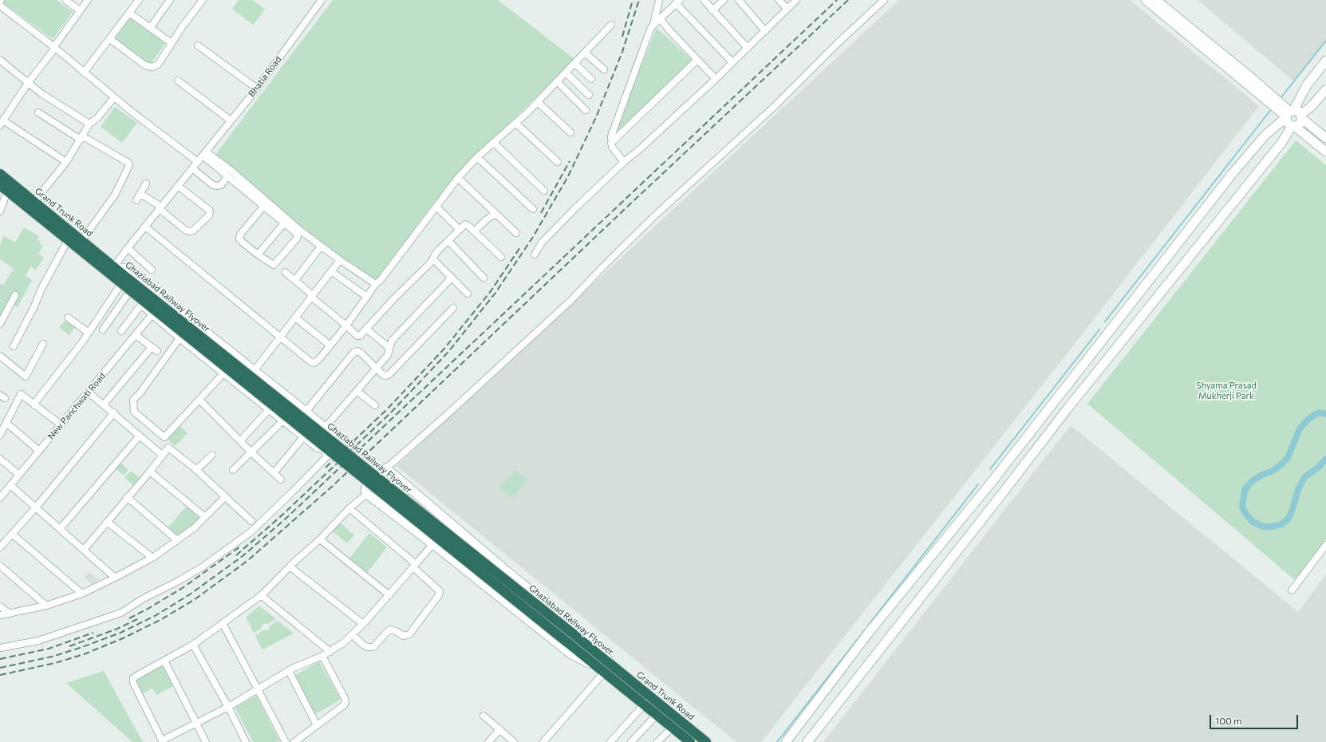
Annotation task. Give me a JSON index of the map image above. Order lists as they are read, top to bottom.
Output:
{
  "streets": {
    "highway": ["Grand Trunk Road", "Ghaziabad Railway Flyover"],
    "street": ["Bhatia Road", "New Panchwati Road"]
  },
  "crossings": [
    ["Bhatia Road", "Grand Trunk Road"],
    ["Bhatia Road", "Ghaziabad Railway Flyover"],
    ["Grand Trunk Road", "Ghaziabad Railway Flyover"]
  ],
  "parks": ["Shyama Prasad Mukherji Park"],
  "scale_bar": "100 m"
}
